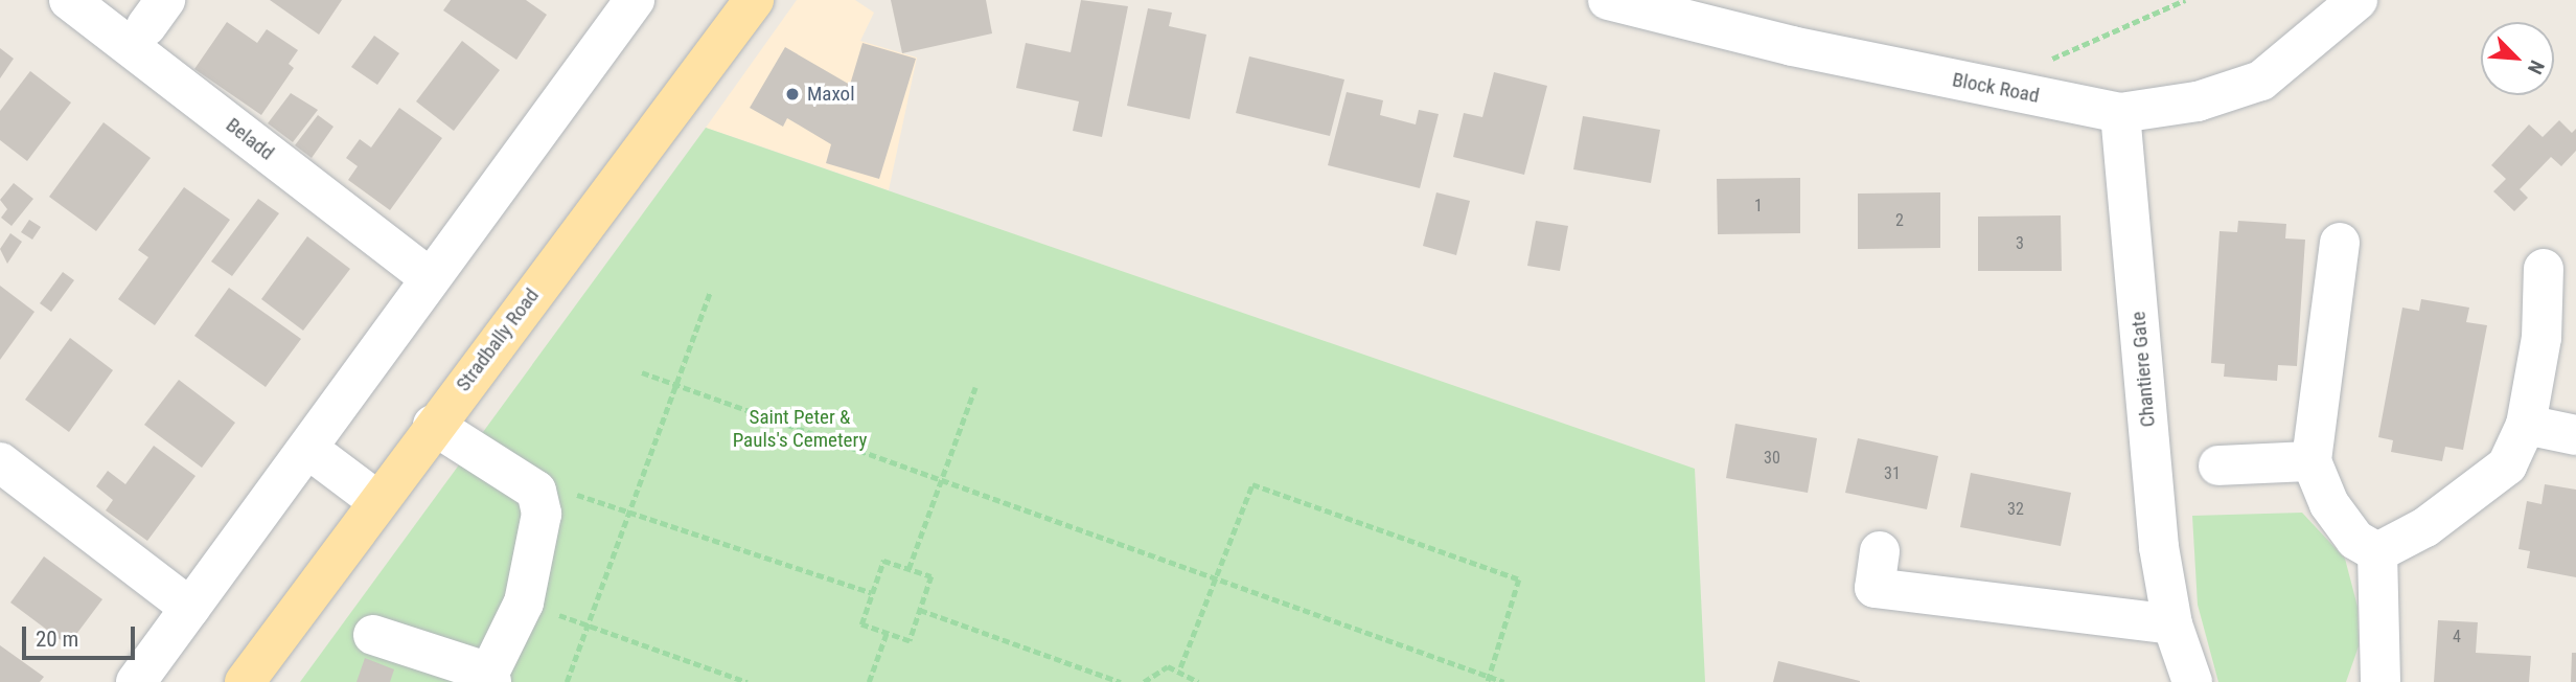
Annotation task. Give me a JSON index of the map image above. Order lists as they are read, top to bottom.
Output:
{
  "streets": {
    "main road": ["Stradbally Road"],
    "street": ["Block Road", "Beladd", "Chantiere Gate"]
  },
  "crossings": [
    ["Block Road", "Chantiere Gate"]
  ],
  "parks": ["Saint Peter & Pauls's Cemetery"],
  "places": ["Maxol"],
  "house_numbers": [
    "1",
    "2",
    "3",
    "30",
    "31",
    "32",
    "4"
  ],
  "scale_bar": "20 m",
  "north": "bottom right"
}
